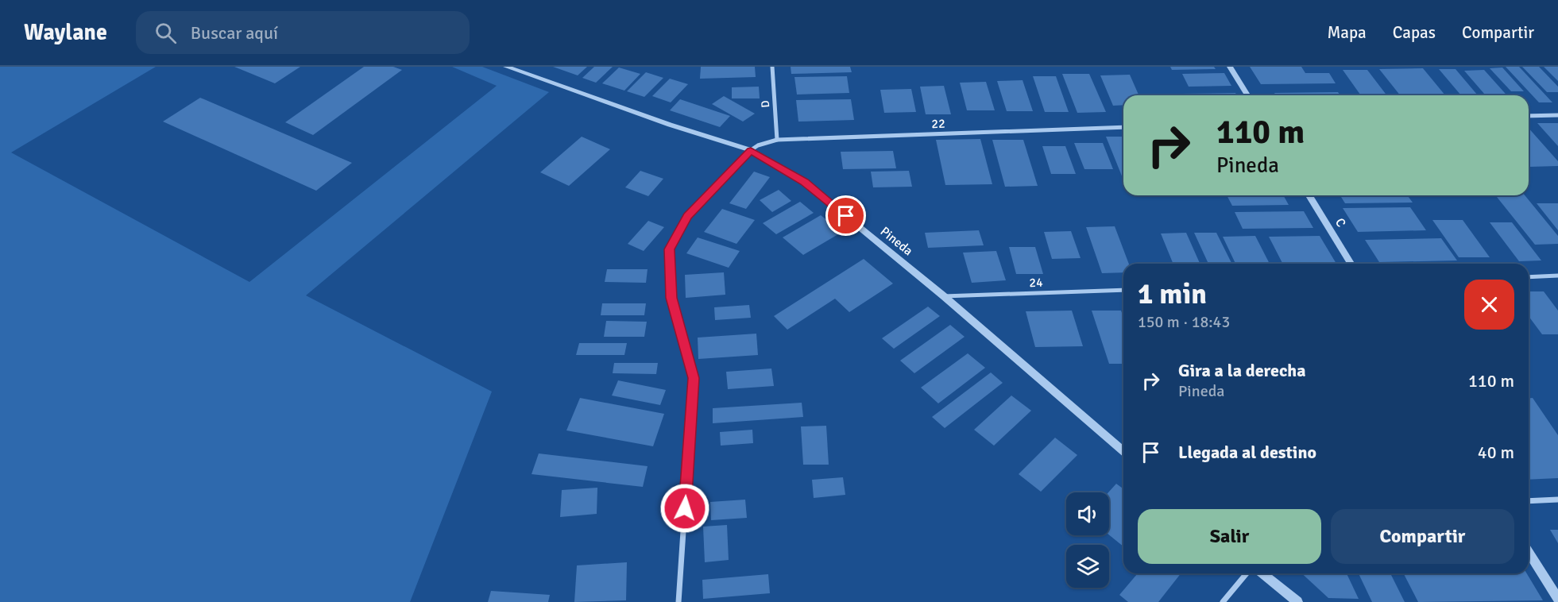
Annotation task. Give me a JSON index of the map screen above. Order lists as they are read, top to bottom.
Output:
{
  "streets": {
    "street": [
      "D",
      "22",
      "C",
      "Pineda",
      "24"
    ]
  },
  "crossings": [
    ["D", "22"],
    ["22", "Pineda"],
    ["Pineda", "24"]
  ],
  "page": {
    "header": "Waylane",
    "search": "Buscar aquí",
    "nav": ["Mapa", "Capas", "Compartir"],
    "turn": ["110 m", "Pineda"],
    "heading": ["1 min", "150 m · 18:43"],
    "list": [
      {
        "name": "Gira a la derecha",
        "note": "Pineda",
        "value": "110 m"
      },
      {
        "name": "Llegada al destino",
        "value": "40 m"
      }
    ],
    "buttons": ["Salir", "Compartir"]
  }
}
